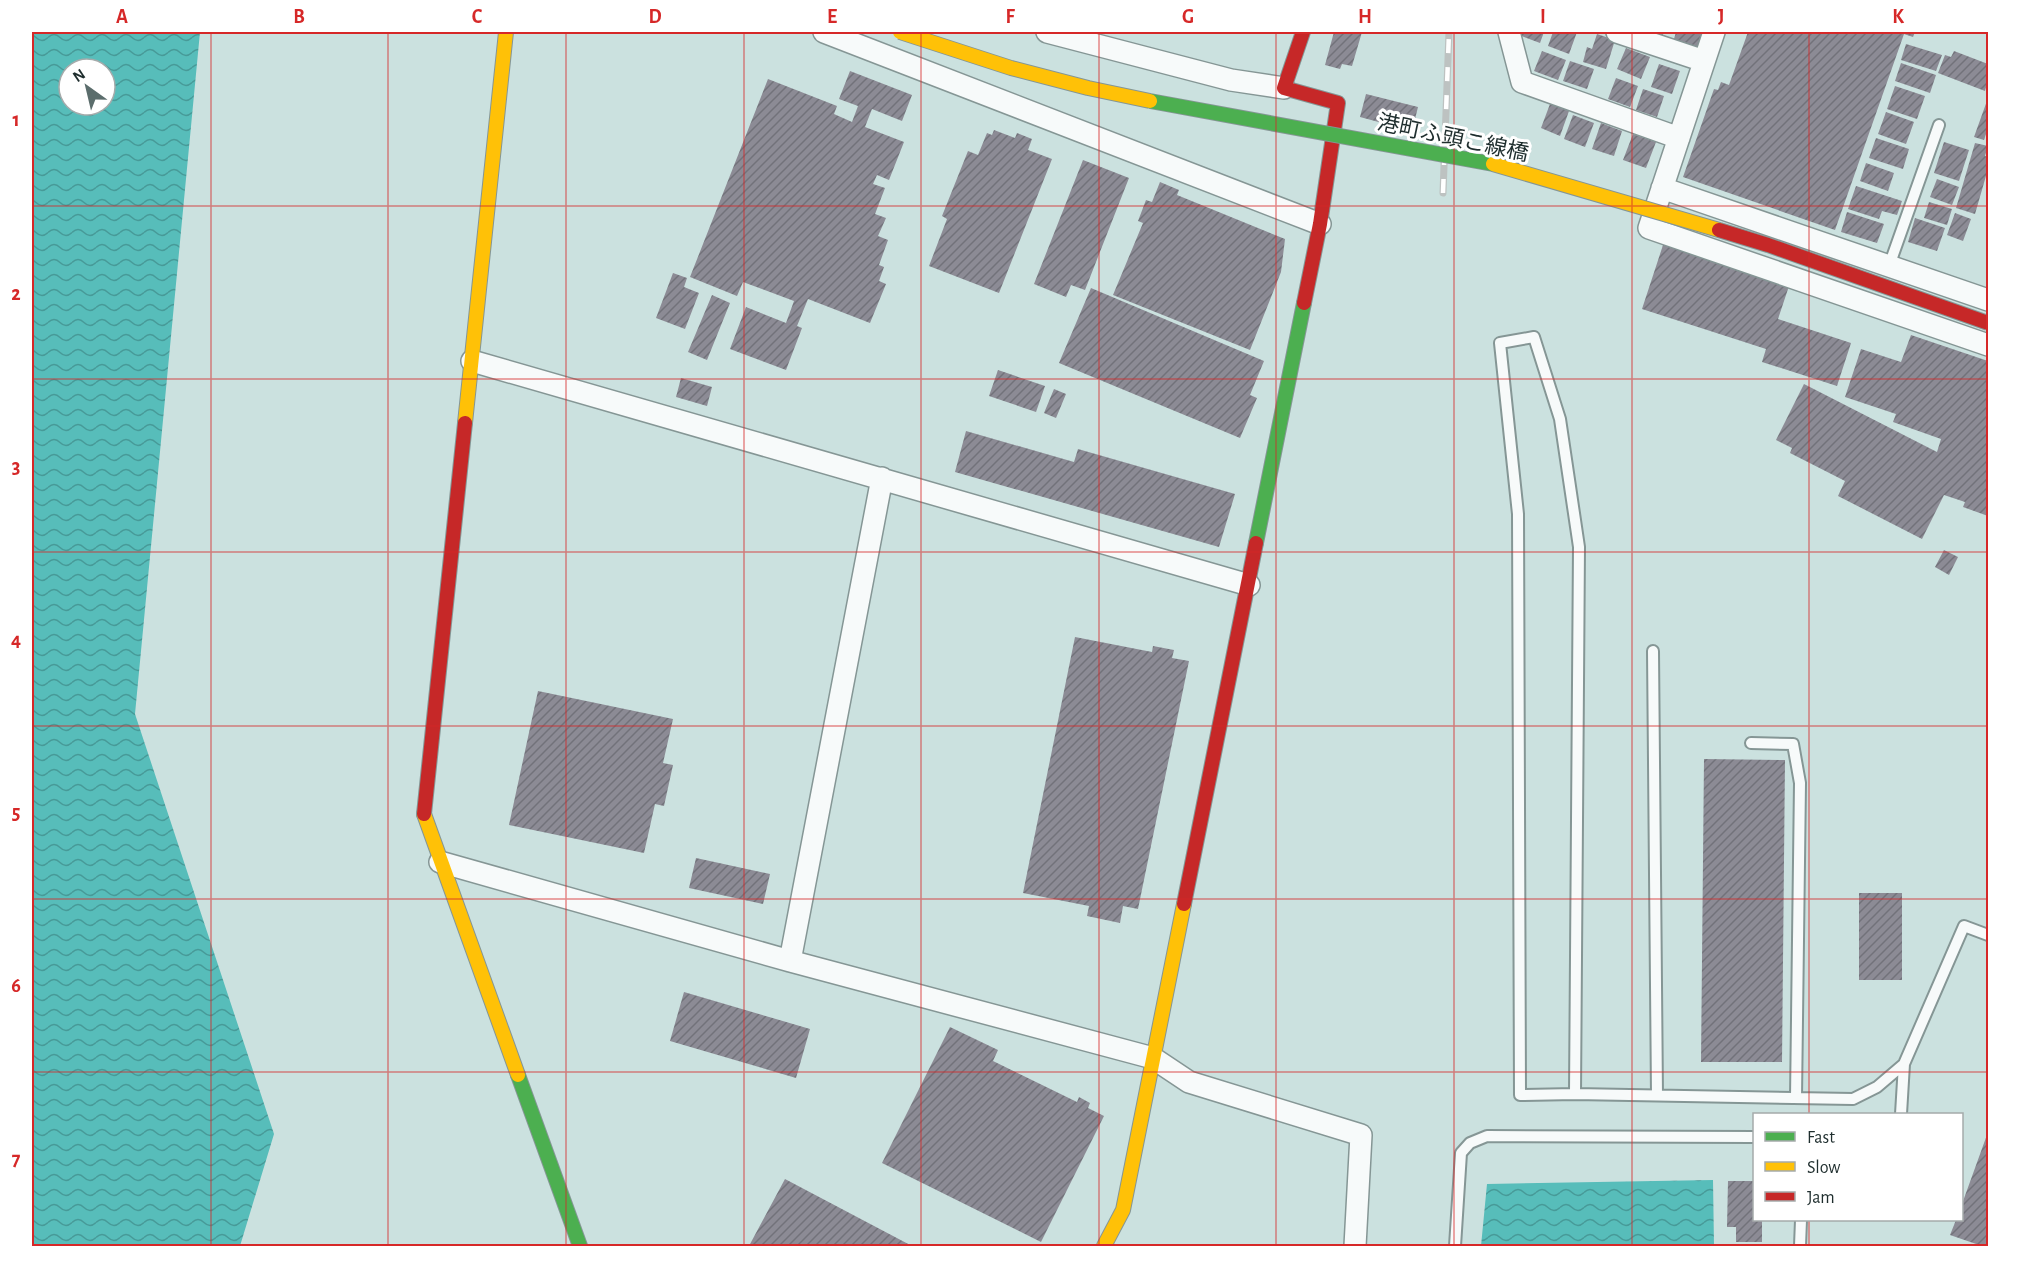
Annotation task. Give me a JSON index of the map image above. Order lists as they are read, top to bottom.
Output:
{
  "streets": {
    "street": ["港町ふ頭こ線橋"]
  },
  "legend": ["Fast", "Slow", "Jam"],
  "north": "top left",
  "grid": {
    "columns": [
      "A",
      "B",
      "C",
      "D",
      "E",
      "F",
      "G",
      "H",
      "I",
      "J",
      "K"
    ],
    "rows": [
      "1",
      "2",
      "3",
      "4",
      "5",
      "6",
      "7"
    ]
  }
}
